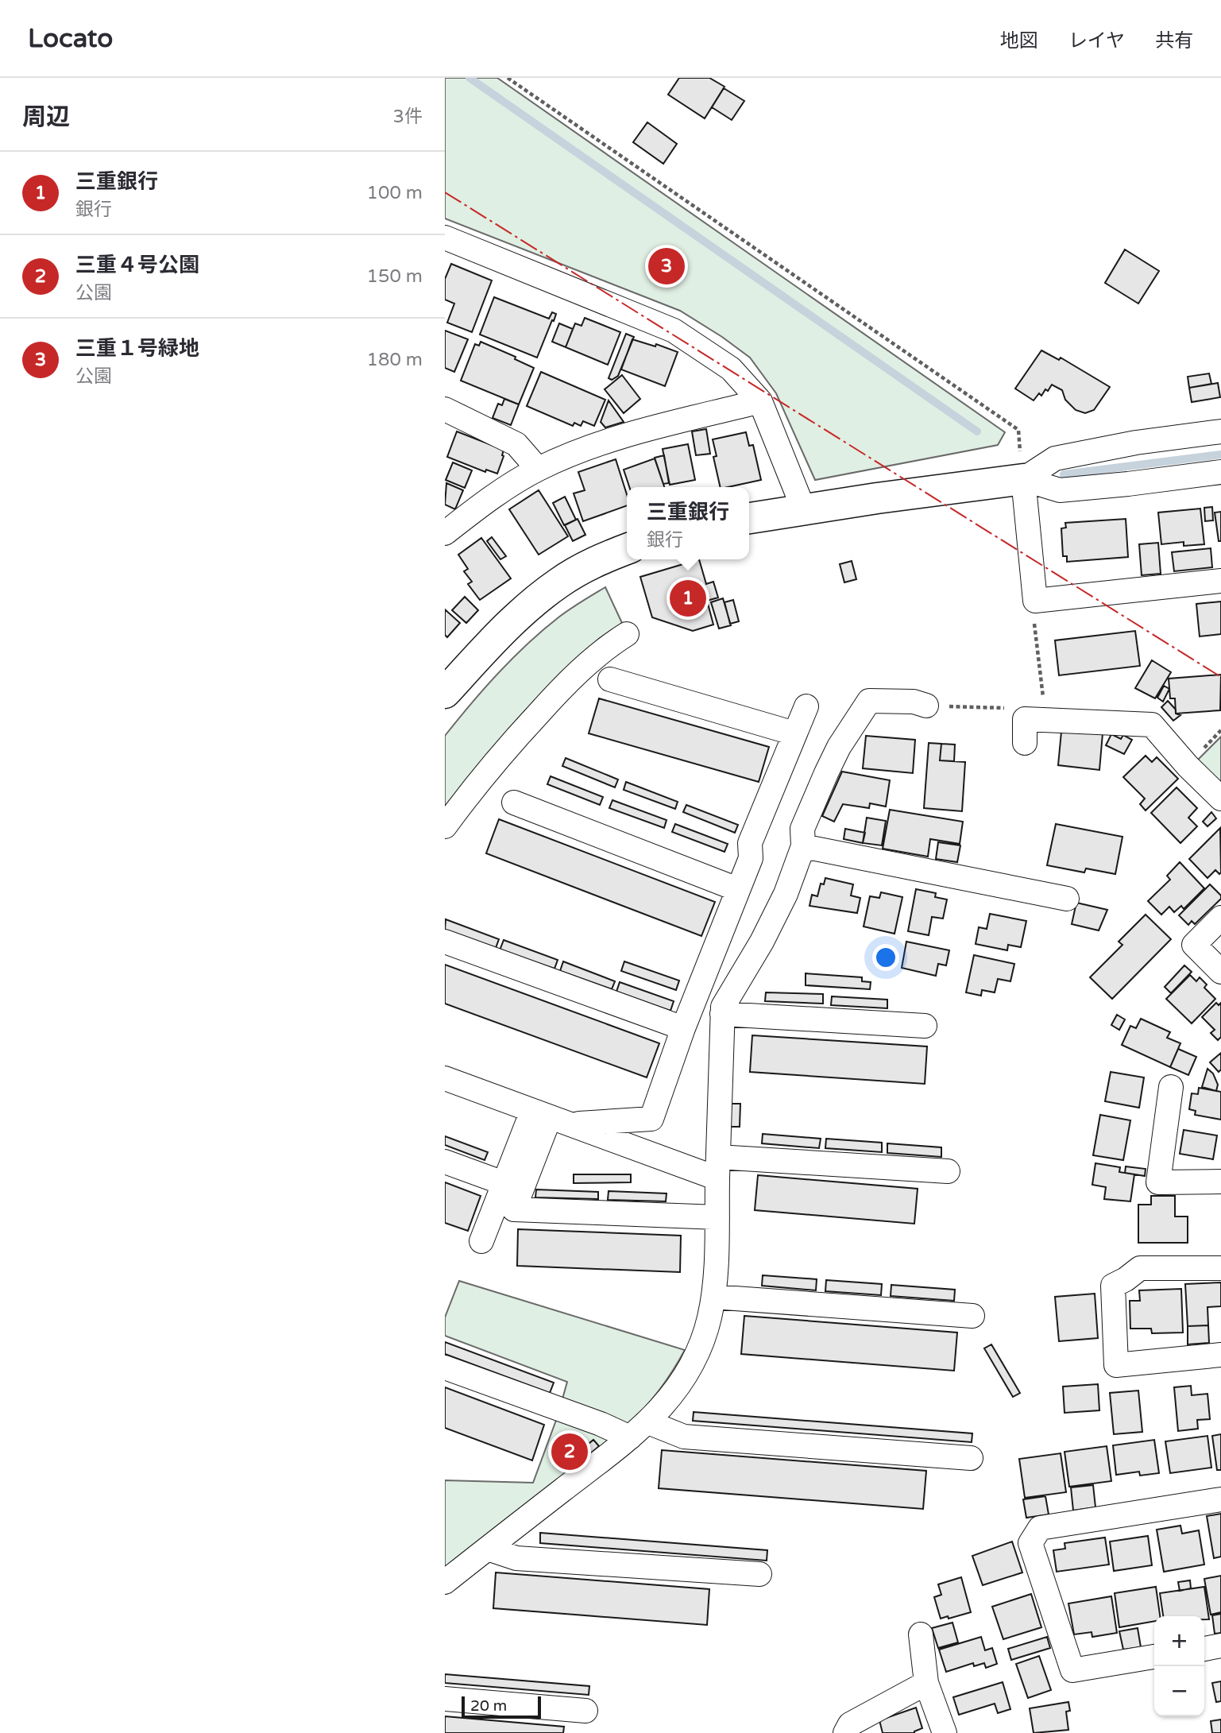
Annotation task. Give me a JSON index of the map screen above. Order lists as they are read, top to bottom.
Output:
{
  "scale_bar": "20 m",
  "page": {
    "header": "Locato",
    "nav": ["地図", "レイヤ", "共有"],
    "heading": ["周辺", "3件"],
    "list": [
      {
        "mark": "1",
        "name": "三重銀行",
        "note": "銀行",
        "value": "100 m"
      },
      {
        "mark": "2",
        "name": "三重４号公園",
        "note": "公園",
        "value": "150 m"
      },
      {
        "mark": "3",
        "name": "三重１号緑地",
        "note": "公園",
        "value": "180 m"
      }
    ],
    "pins": ["3", "1", "2"],
    "popup": ["三重銀行", "銀行"],
    "map_buttons": ["+", "−"],
    "scale": "20 m"
  }
}
